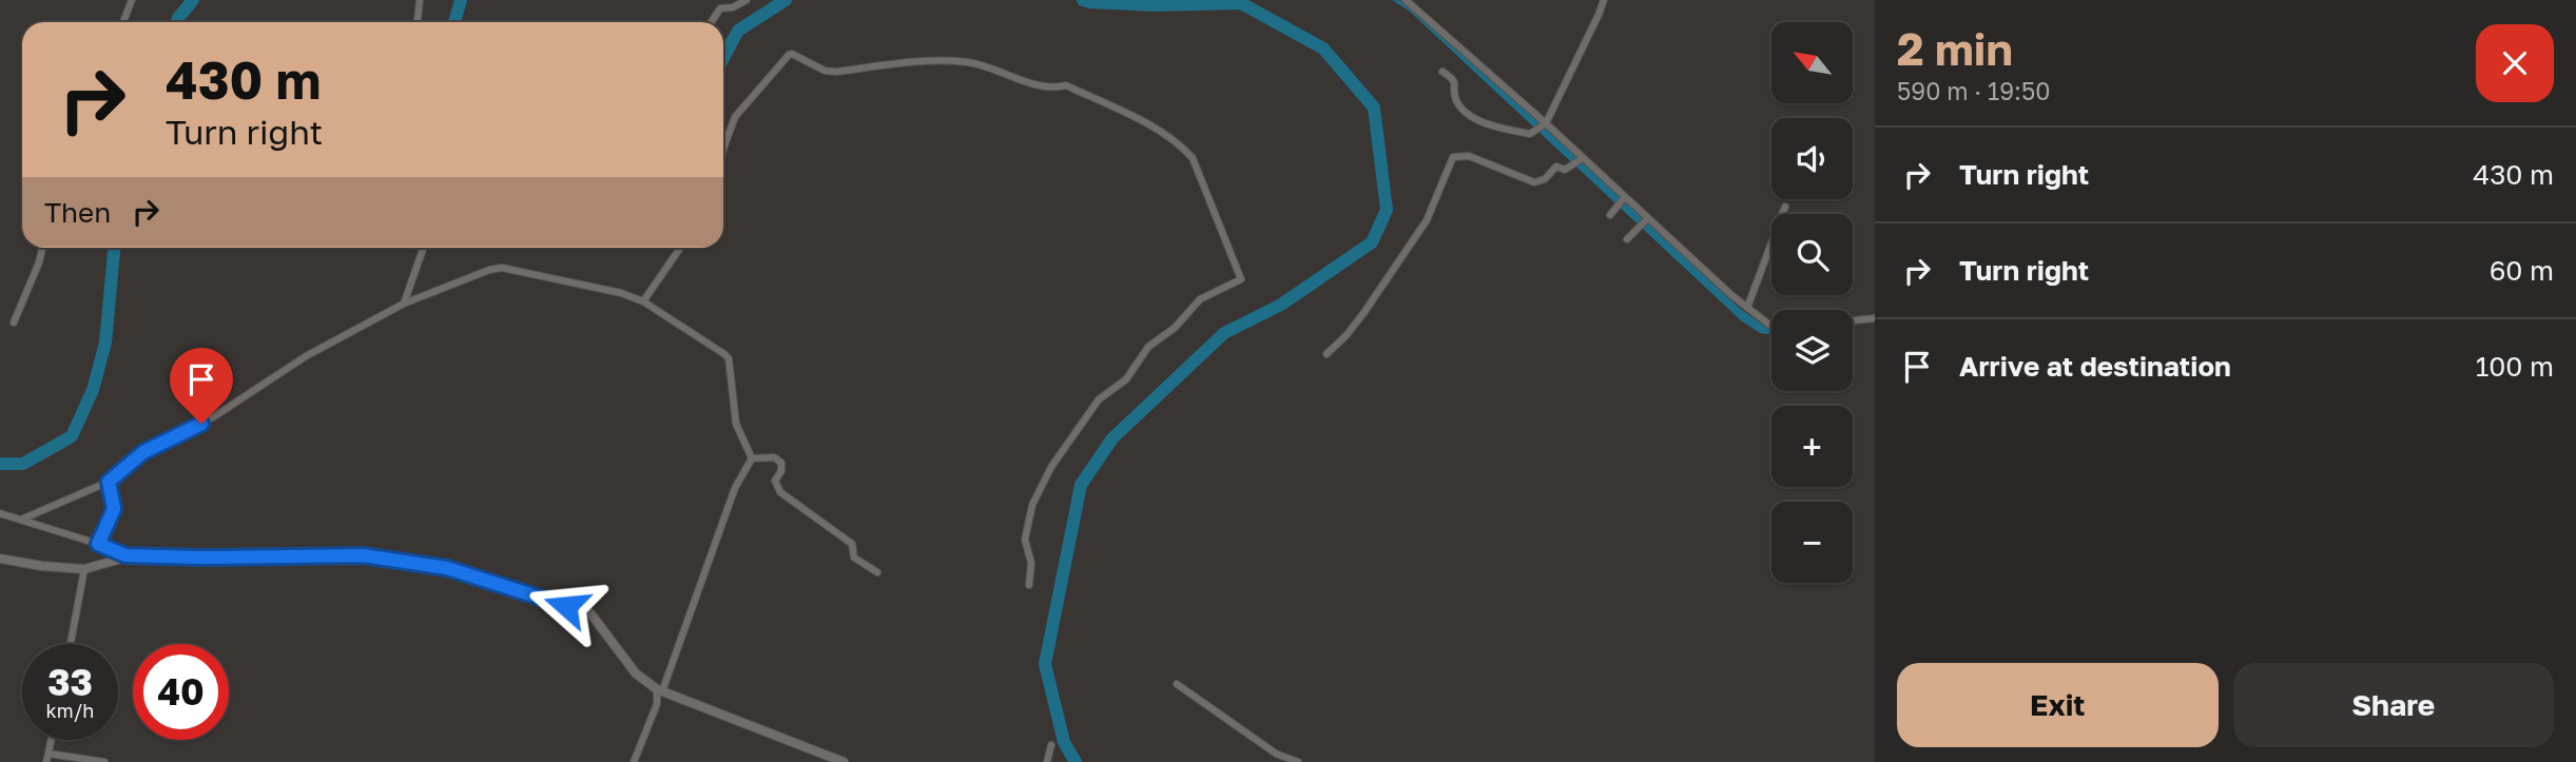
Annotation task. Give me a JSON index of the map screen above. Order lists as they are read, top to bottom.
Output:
{
  "north": "top left",
  "page": {
    "heading": ["2 min", "590 m · 19:50"],
    "map_buttons": ["+", "−"],
    "turn": ["430 m", "Turn right"],
    "list": [
      {
        "name": "Turn right",
        "value": "430 m"
      },
      {
        "name": "Turn right",
        "value": "60 m"
      },
      {
        "name": "Arrive at destination",
        "value": "100 m"
      }
    ],
    "then": "Then",
    "speed": "33 km/h",
    "limit": "40",
    "buttons": ["Exit", "Share"]
  }
}
